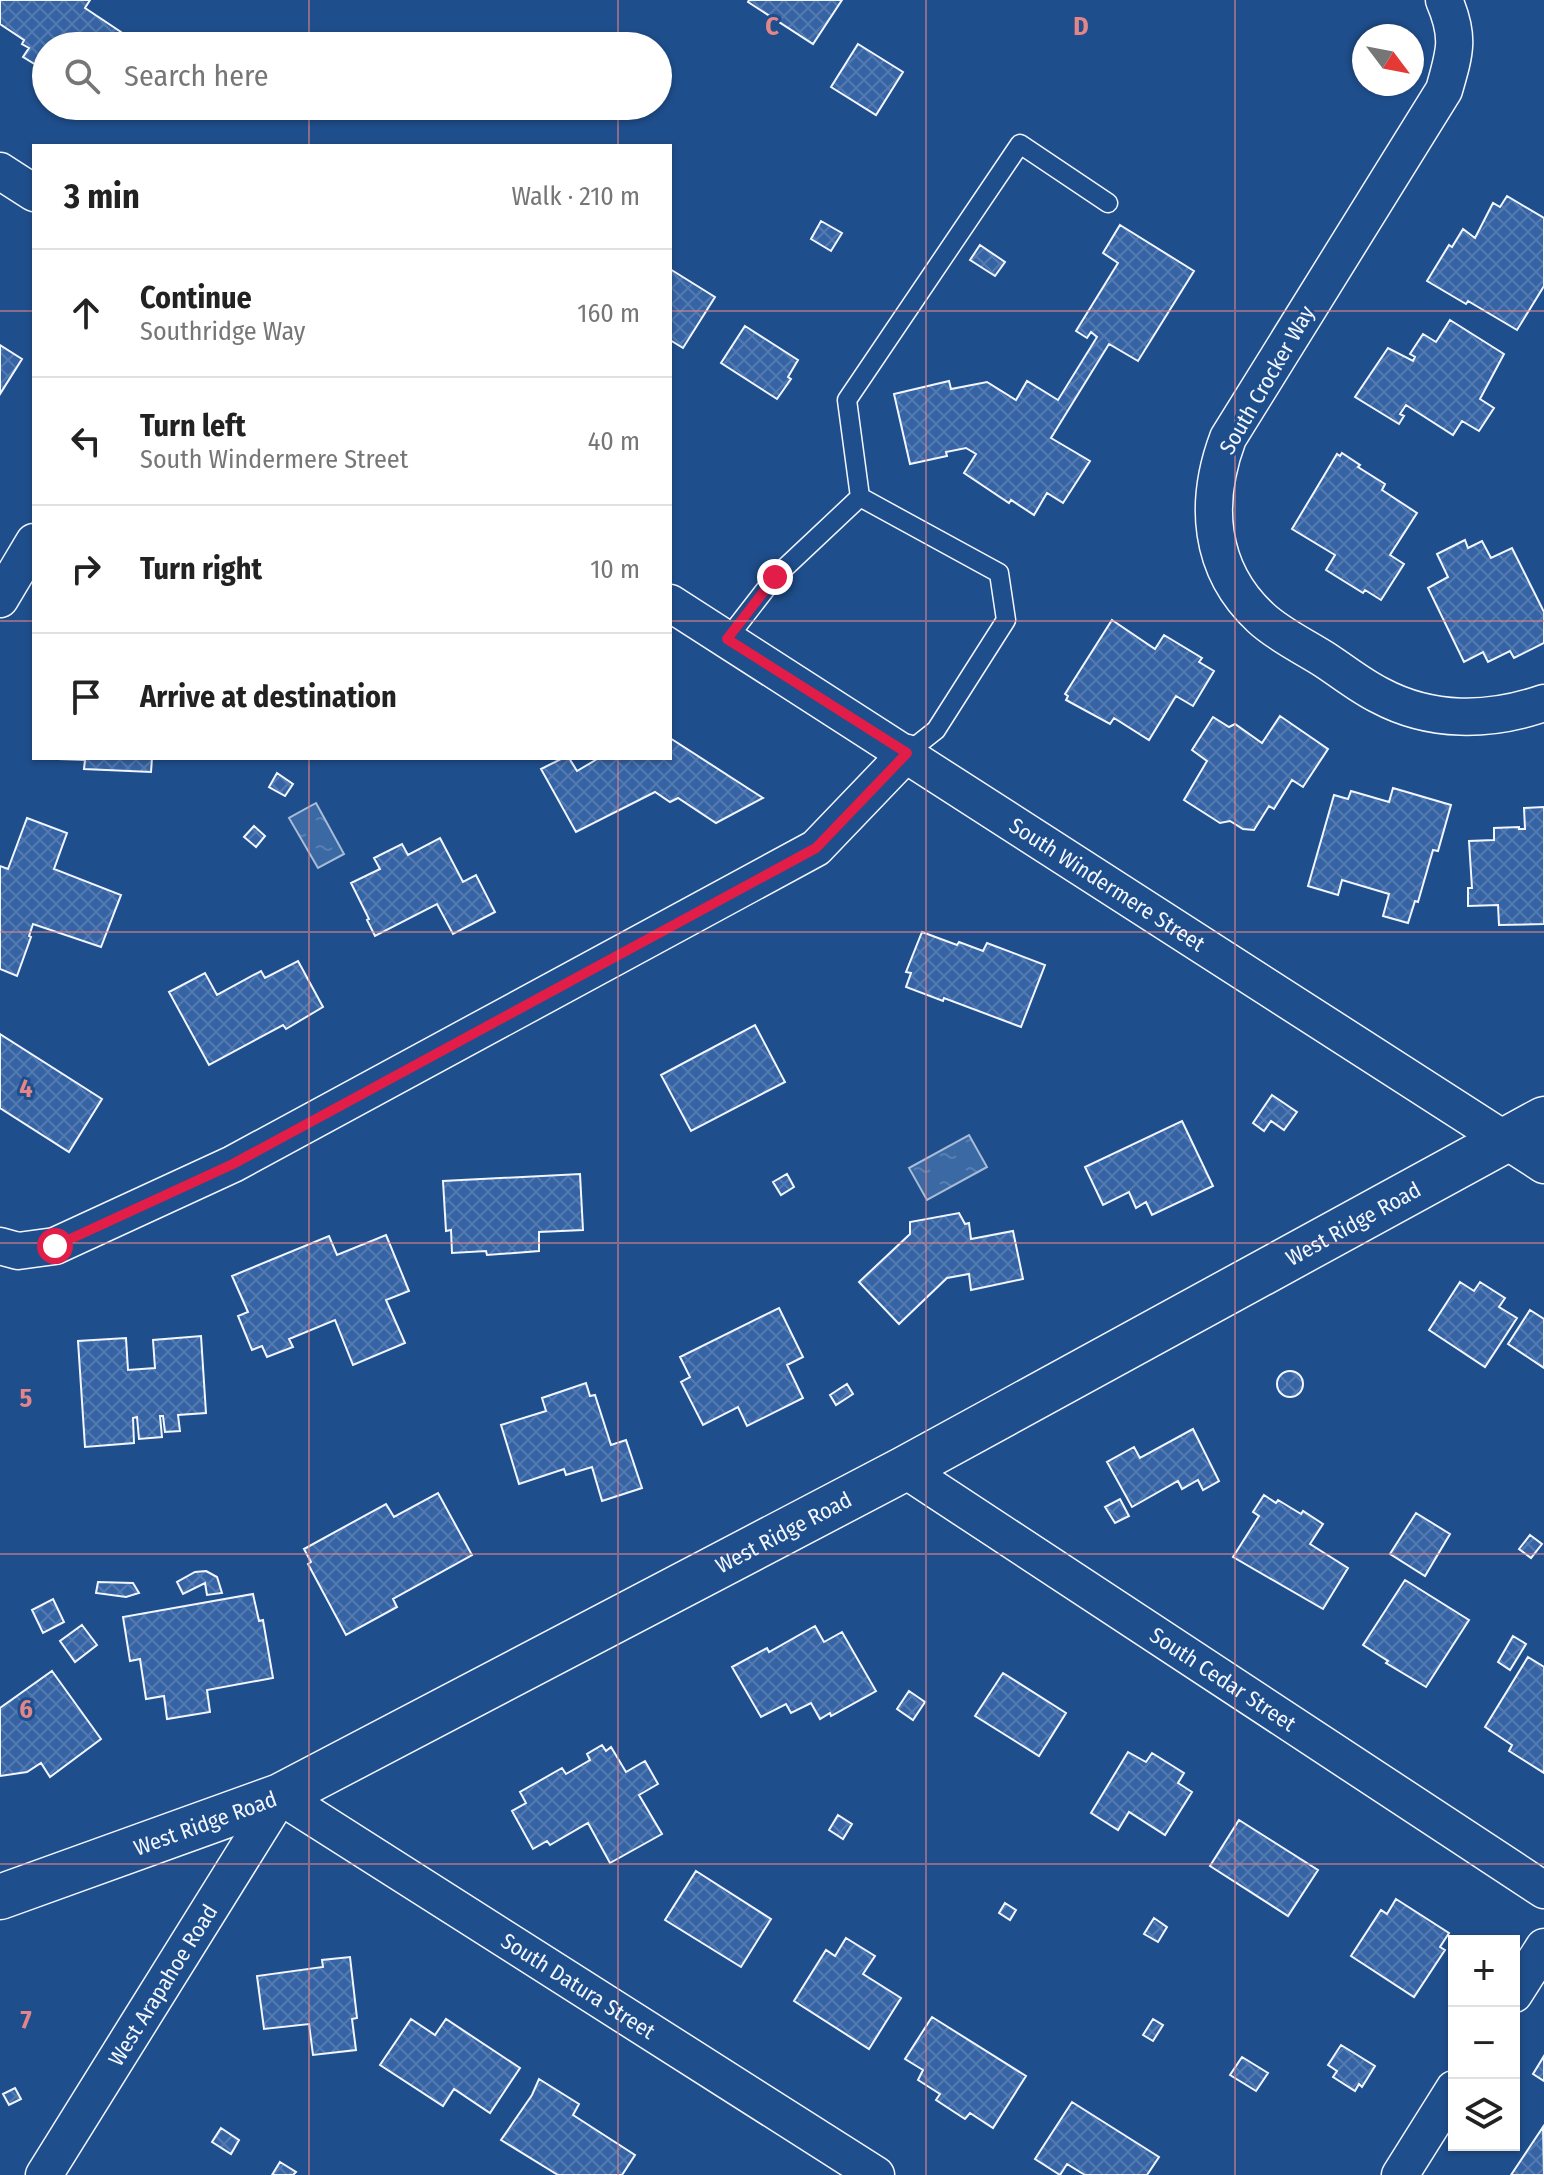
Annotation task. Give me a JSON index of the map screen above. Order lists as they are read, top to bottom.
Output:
{
  "streets": {
    "street": [
      "South Crocker Way",
      "South Windermere Street",
      "West Ridge Road",
      "South Cedar Street",
      "West Arapahoe Road",
      "South Datura Street"
    ]
  },
  "crossings": [
    ["South Windermere Street", "West Ridge Road"],
    ["West Ridge Road", "South Cedar Street"],
    ["West Ridge Road", "West Arapahoe Road"],
    ["West Ridge Road", "South Datura Street"],
    ["West Arapahoe Road", "South Datura Street"]
  ],
  "north": "bottom right",
  "page": {
    "search": "Search here",
    "heading": ["3 min", "Walk · 210 m"],
    "list": [
      ["Continue", "Southridge Way", "160 m"],
      ["Turn left", "South Windermere Street", "40 m"],
      ["Turn right", "10 m"],
      "Arrive at destination"
    ],
    "map_buttons": ["+", "−"]
  },
  "grid": {
    "columns": ["C", "D"],
    "rows": [
      "4",
      "5",
      "6",
      "7"
    ]
  }
}
